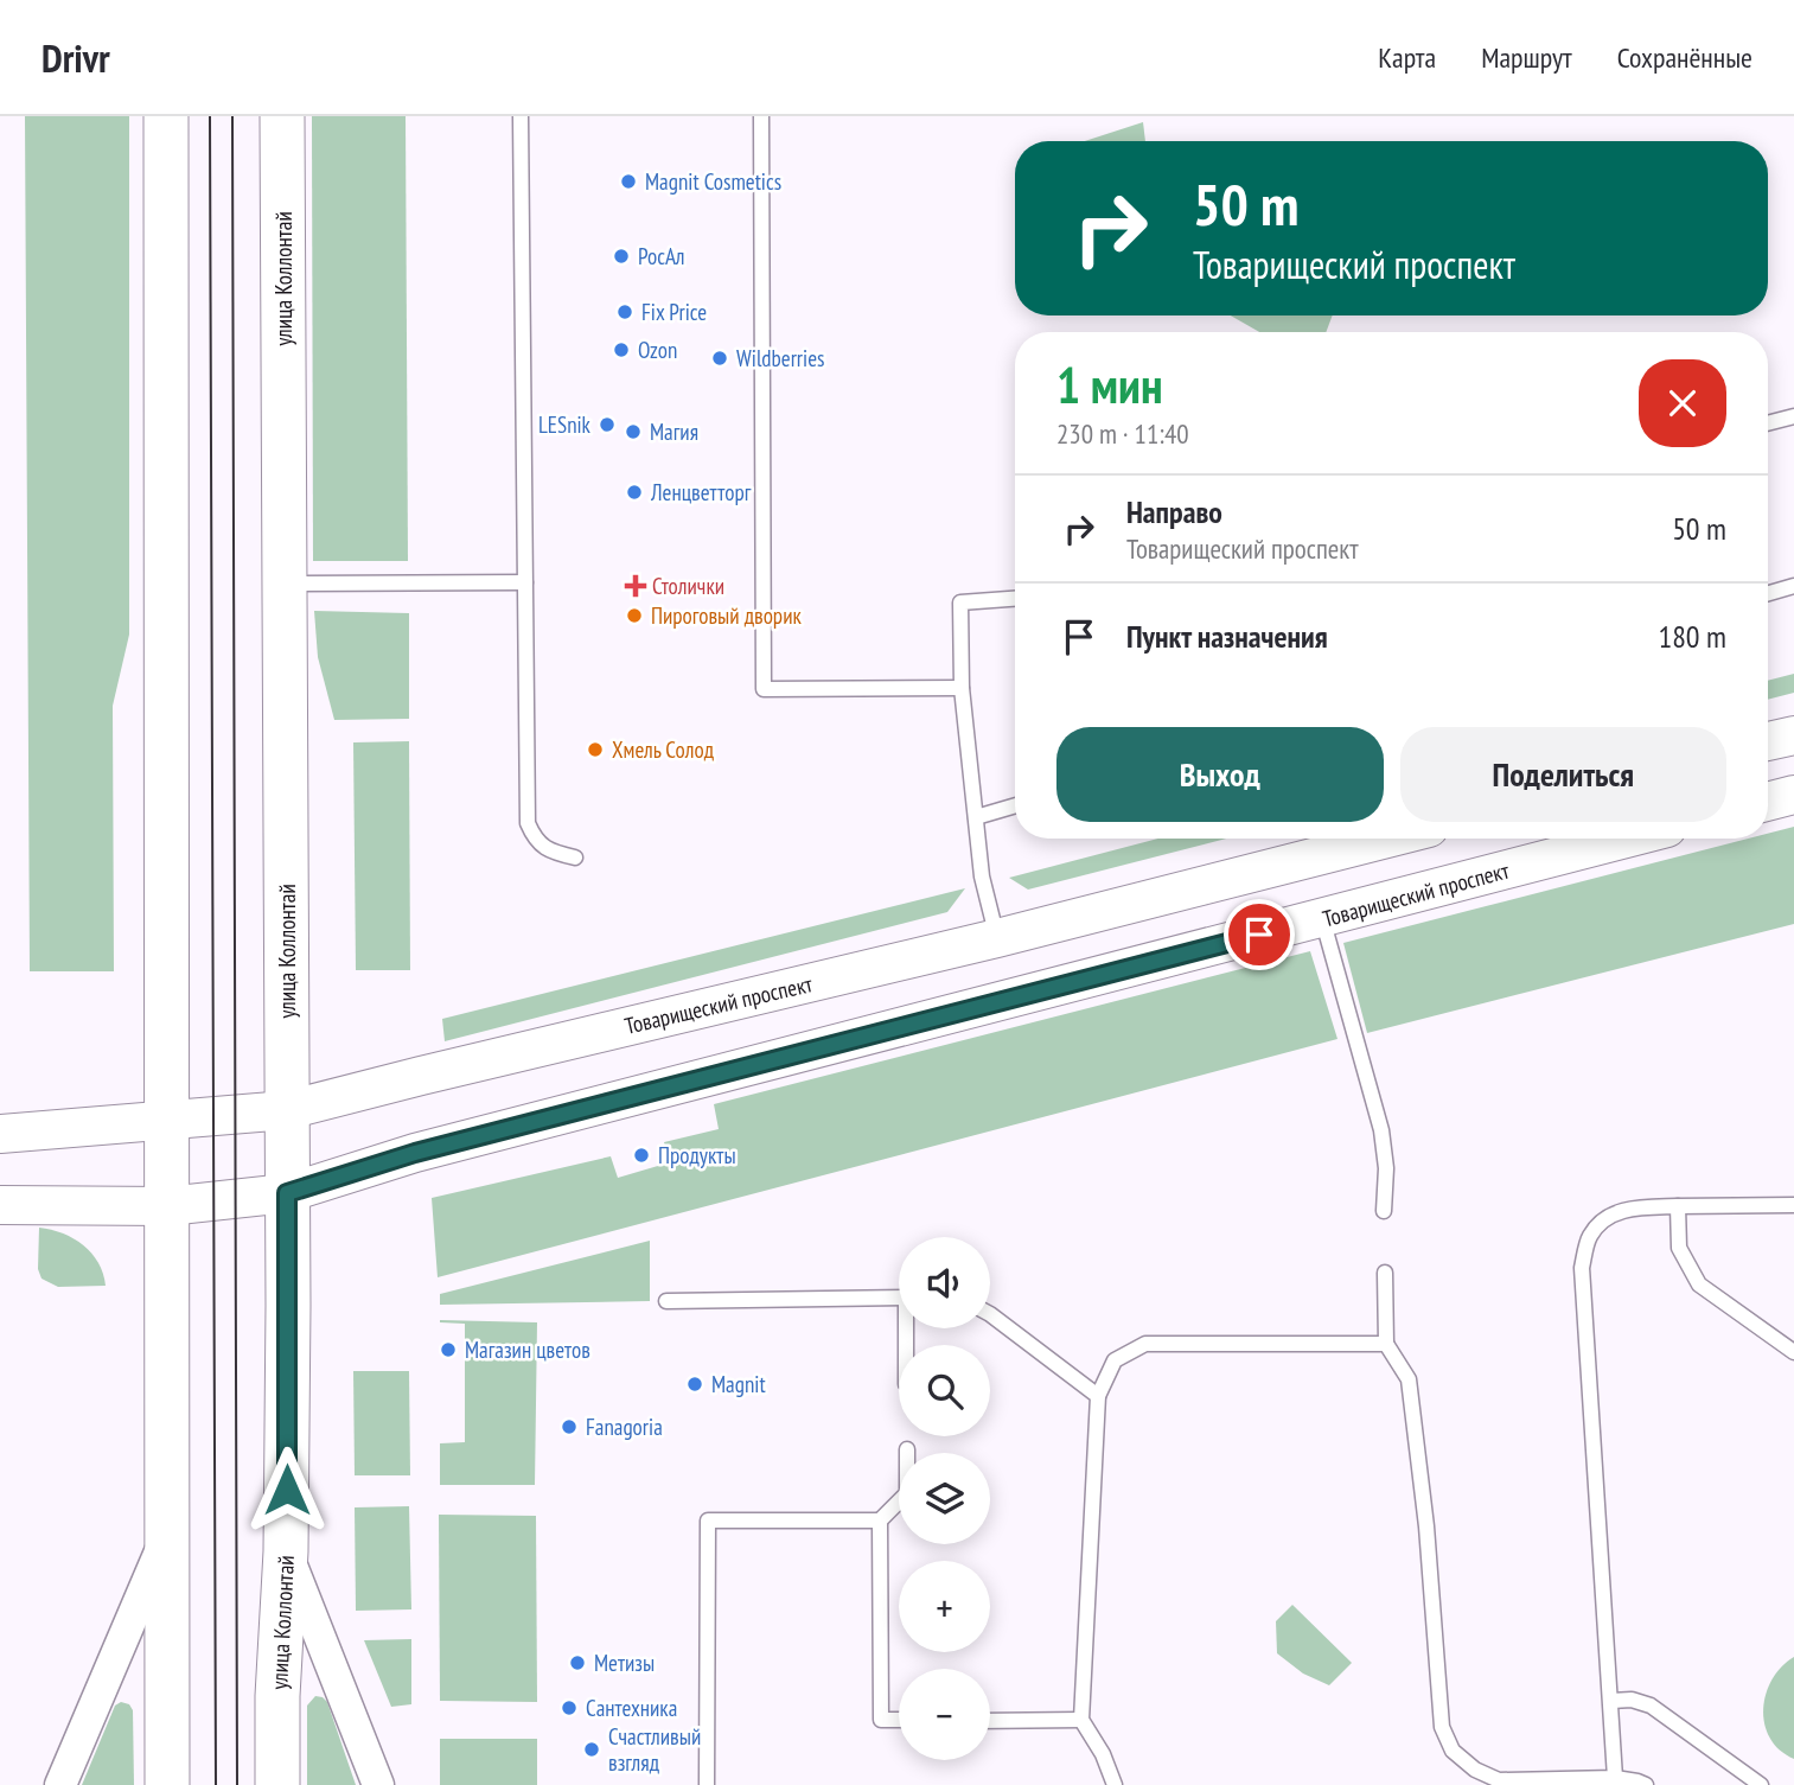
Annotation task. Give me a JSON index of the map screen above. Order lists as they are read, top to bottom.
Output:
{
  "streets": {
    "main road": ["улица Коллонтай"],
    "street": ["Товарищеский проспект"]
  },
  "crossings": [
    ["улица Коллонтай", "Товарищеский проспект"]
  ],
  "places": {
    "other": [
      "Magnit Cosmetics",
      "РосАл",
      "Fix Price",
      "Ozon",
      "Wildberries",
      "LESnik",
      "Магия",
      "Ленцветторг",
      "Пироговый дворик",
      "Хмель Солод",
      "Продукты",
      "Магазин цветов",
      "Magnit",
      "Fanagoria",
      "Метизы",
      "Сантехника",
      "Счастливый взгляд"
    ],
    "health": ["Столички"]
  },
  "page": {
    "header": "Drivr",
    "nav": ["Карта", "Маршрут", "Сохранённые"],
    "turn": ["50 m", "Товарищеский проспект"],
    "heading": ["1 мин", "230 m · 11:40"],
    "list": [
      {
        "name": "Направо",
        "note": "Товарищеский проспект",
        "value": "50 m"
      },
      {
        "name": "Пункт назначения",
        "value": "180 m"
      }
    ],
    "buttons": ["Выход", "Поделиться"],
    "map_buttons": ["+", "−"]
  }
}
